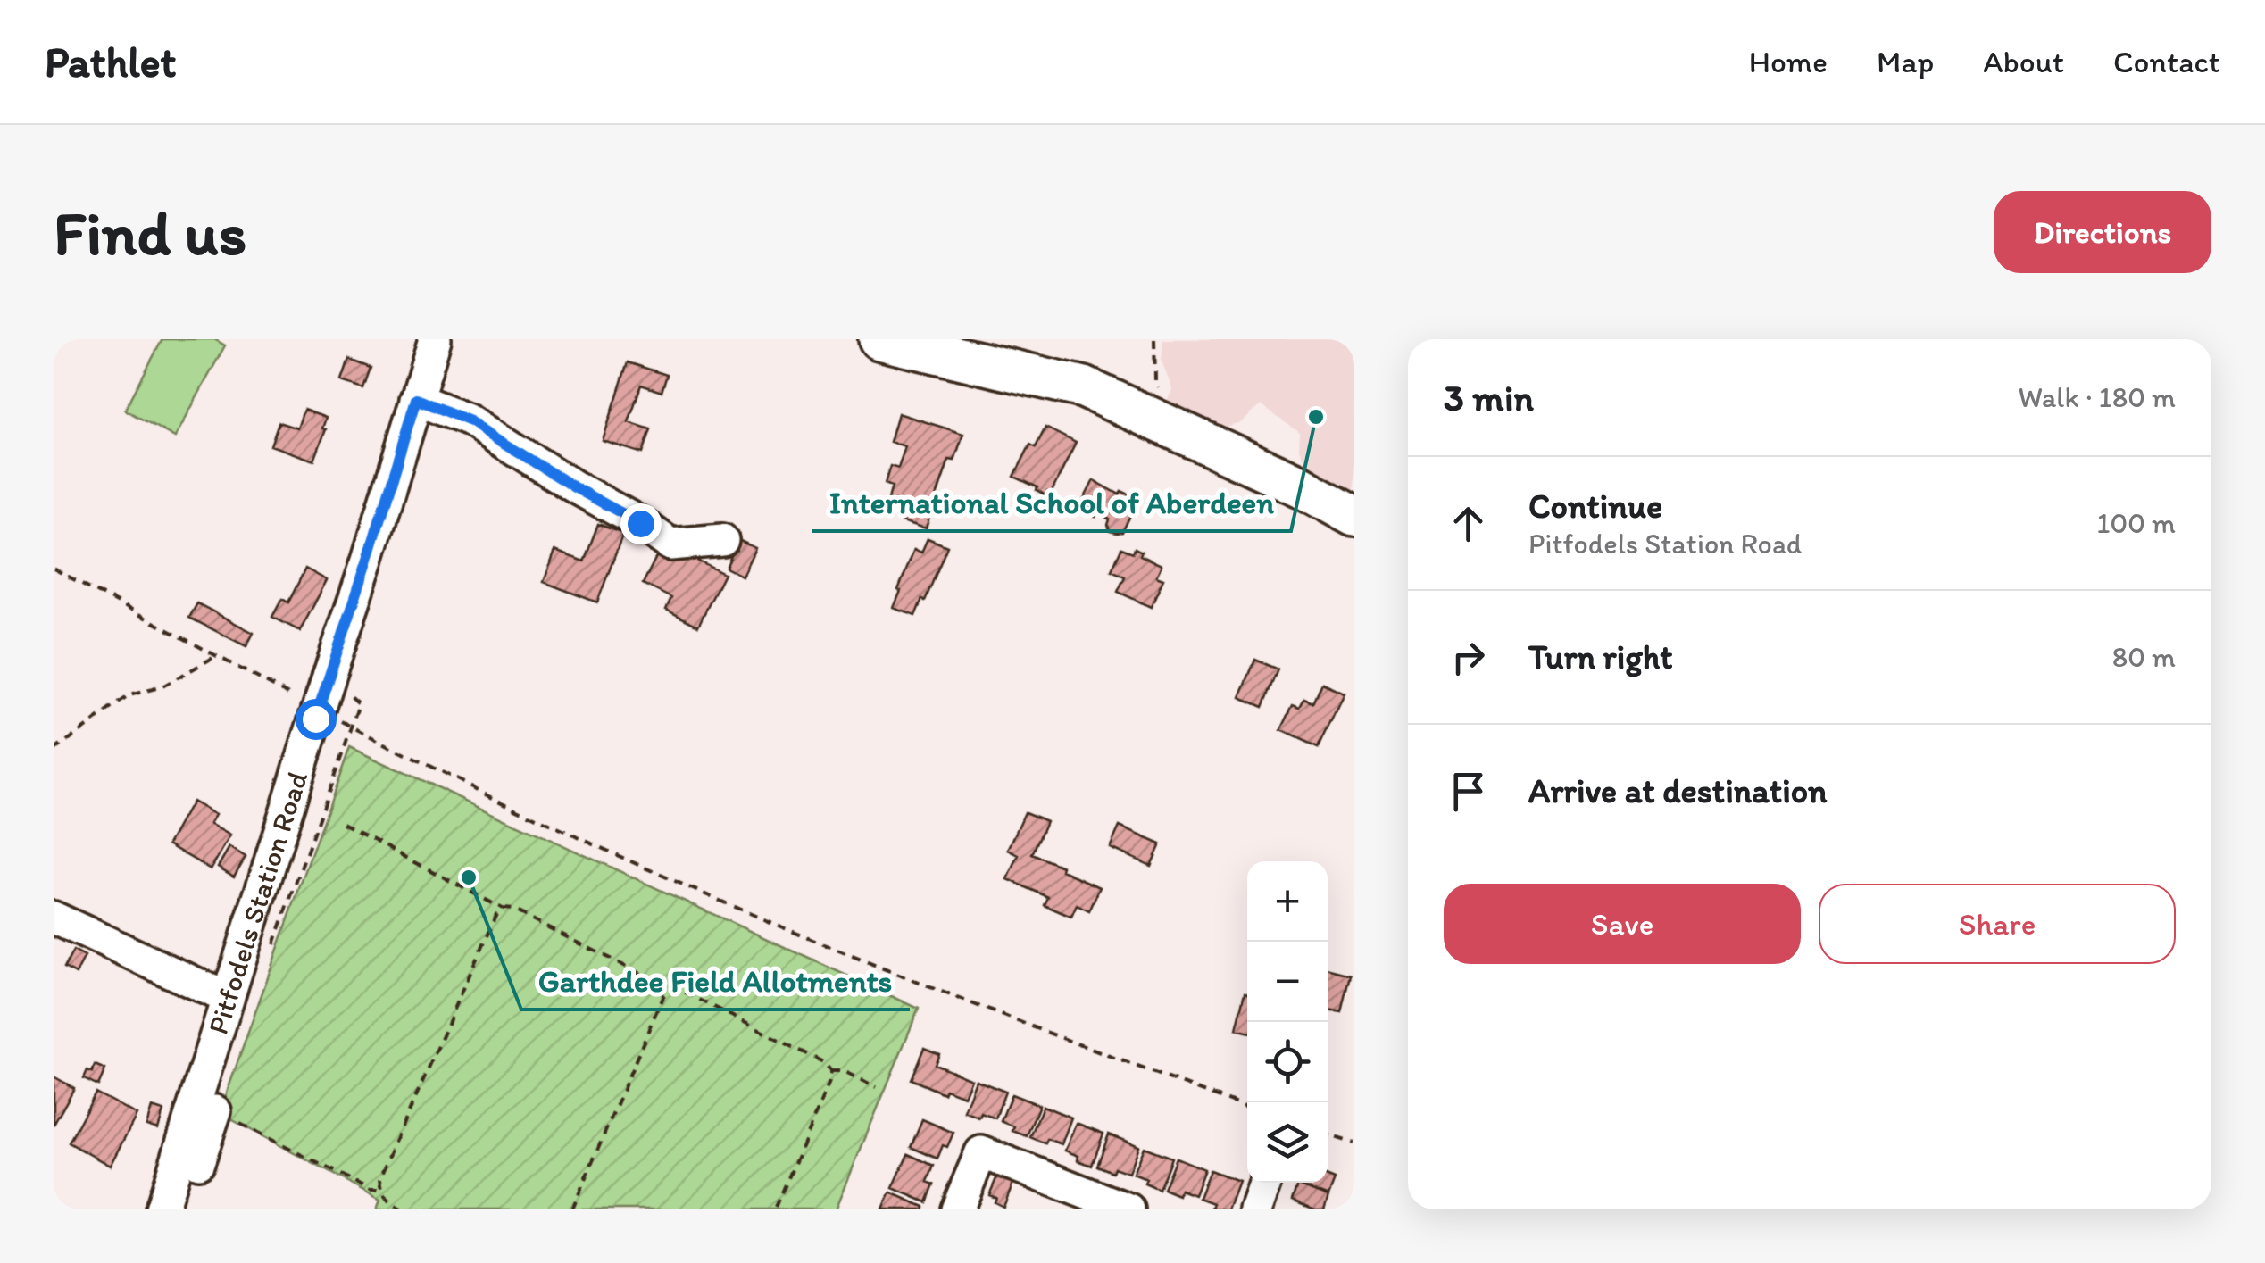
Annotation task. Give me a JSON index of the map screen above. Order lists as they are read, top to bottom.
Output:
{
  "streets": {
    "street": ["Pitfodels Station Road"]
  },
  "places": ["International School of Aberdeen", "Garthdee Field Allotments"],
  "page": {
    "header": "Pathlet",
    "nav": [
      "Home",
      "Map",
      "About",
      "Contact"
    ],
    "buttons": [
      "Directions",
      ["Save", "Share"]
    ],
    "title": "Find us",
    "heading": ["3 min", "Walk · 180 m"],
    "list": [
      ["Continue", "Pitfodels Station Road", "100 m"],
      ["Turn right", "80 m"],
      "Arrive at destination"
    ],
    "map_buttons": ["+", "−"]
  }
}
